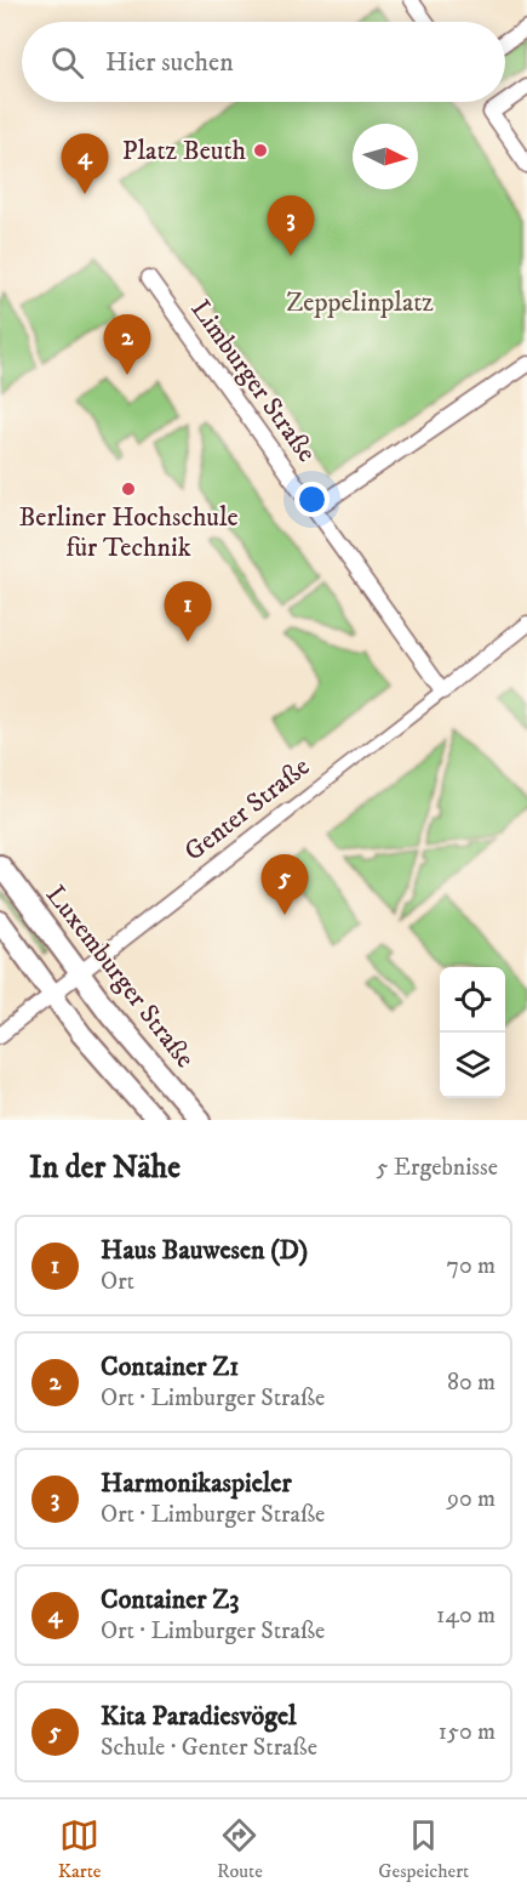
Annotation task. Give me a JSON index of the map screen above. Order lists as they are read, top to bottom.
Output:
{
  "streets": {
    "main road": ["Luxemburger Straße"],
    "street": ["Limburger Straße", "Genter Straße"]
  },
  "crossings": [
    ["Limburger Straße", "Genter Straße"],
    ["Genter Straße", "Luxemburger Straße"]
  ],
  "parks": ["Zeppelinplatz"],
  "places": ["Platz Beuth", "Berliner Hochschule für Technik"],
  "north": "right",
  "page": {
    "search": "Hier suchen",
    "pins": [
      "4",
      "3",
      "2",
      "1",
      "5"
    ],
    "heading": ["In der Nähe", "5 Ergebnisse"],
    "list": [
      {
        "mark": "1",
        "name": "Haus Bauwesen (D)",
        "note": "Ort",
        "value": "70 m"
      },
      {
        "mark": "2",
        "name": "Container Z1",
        "note": "Ort · Limburger Straße",
        "value": "80 m"
      },
      {
        "mark": "3",
        "name": "Harmonikaspieler",
        "note": "Ort · Limburger Straße",
        "value": "90 m"
      },
      {
        "mark": "4",
        "name": "Container Z3",
        "note": "Ort · Limburger Straße",
        "value": "140 m"
      },
      {
        "mark": "5",
        "name": "Kita Paradiesvögel",
        "note": "Schule · Genter Straße",
        "value": "150 m"
      }
    ],
    "nav": ["Karte", "Route", "Gespeichert"]
  }
}
